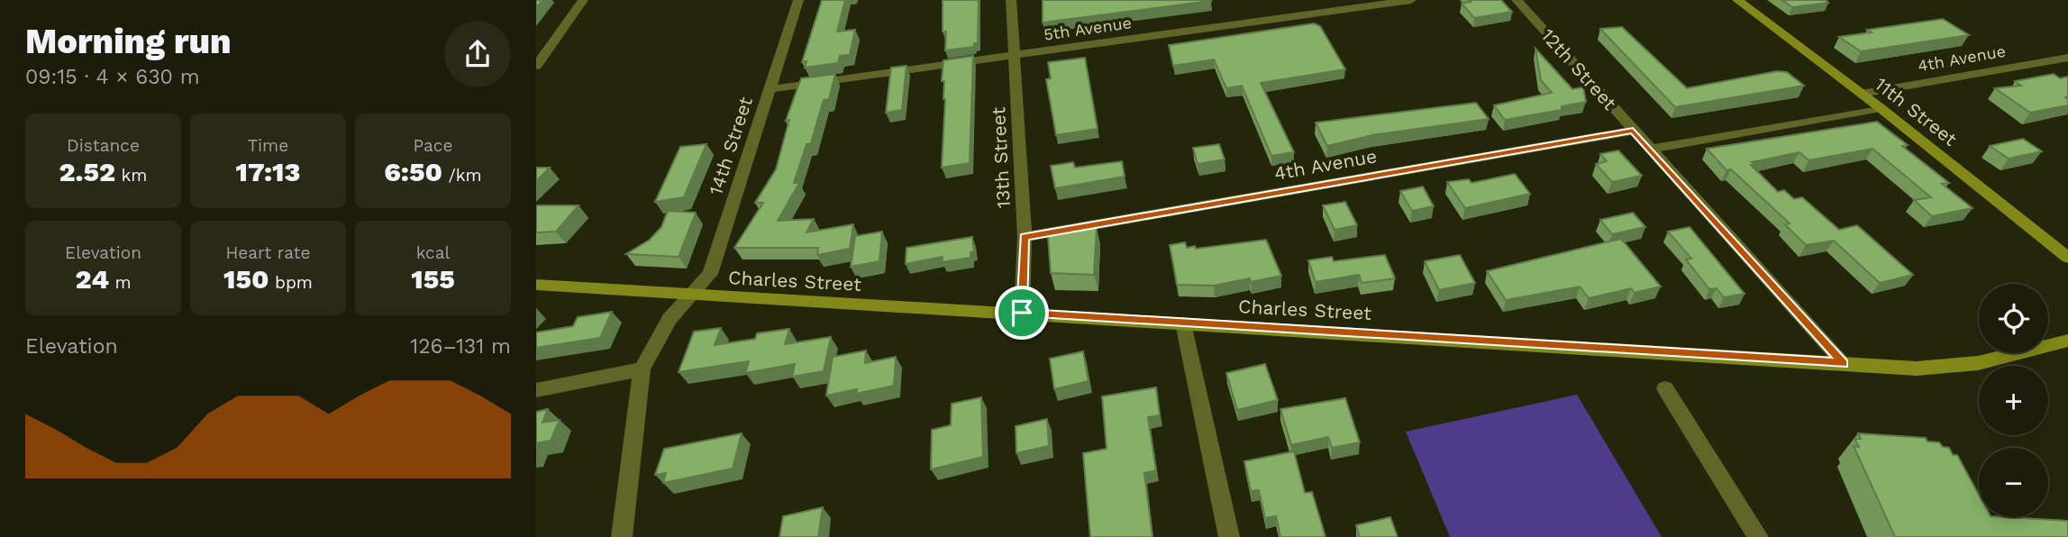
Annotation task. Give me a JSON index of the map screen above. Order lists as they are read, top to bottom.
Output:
{
  "streets": {
    "main road": ["11th Street", "Charles Street"],
    "street": [
      "5th Avenue",
      "4th Avenue",
      "12th Street",
      "14th Street",
      "13th Street"
    ]
  },
  "crossings": [
    ["5th Avenue", "14th Street"],
    ["5th Avenue", "13th Street"],
    ["4th Avenue", "12th Street"],
    ["4th Avenue", "11th Street"],
    ["4th Avenue", "13th Street"],
    ["12th Street", "Charles Street"],
    ["14th Street", "Charles Street"],
    ["13th Street", "Charles Street"]
  ],
  "page": {
    "heading": ["Morning run", "09:15 · 4 × 630 m"],
    "stats": [
      ["Distance", "2.52 km"],
      ["Time", "17:13"],
      ["Pace", "6:50 /km"],
      ["Elevation", "24 m"],
      ["Heart rate", "150 bpm"],
      ["kcal", "155"]
    ],
    "map_buttons": ["+", "−"],
    "chart": ["Elevation", "126–131 m"]
  }
}
